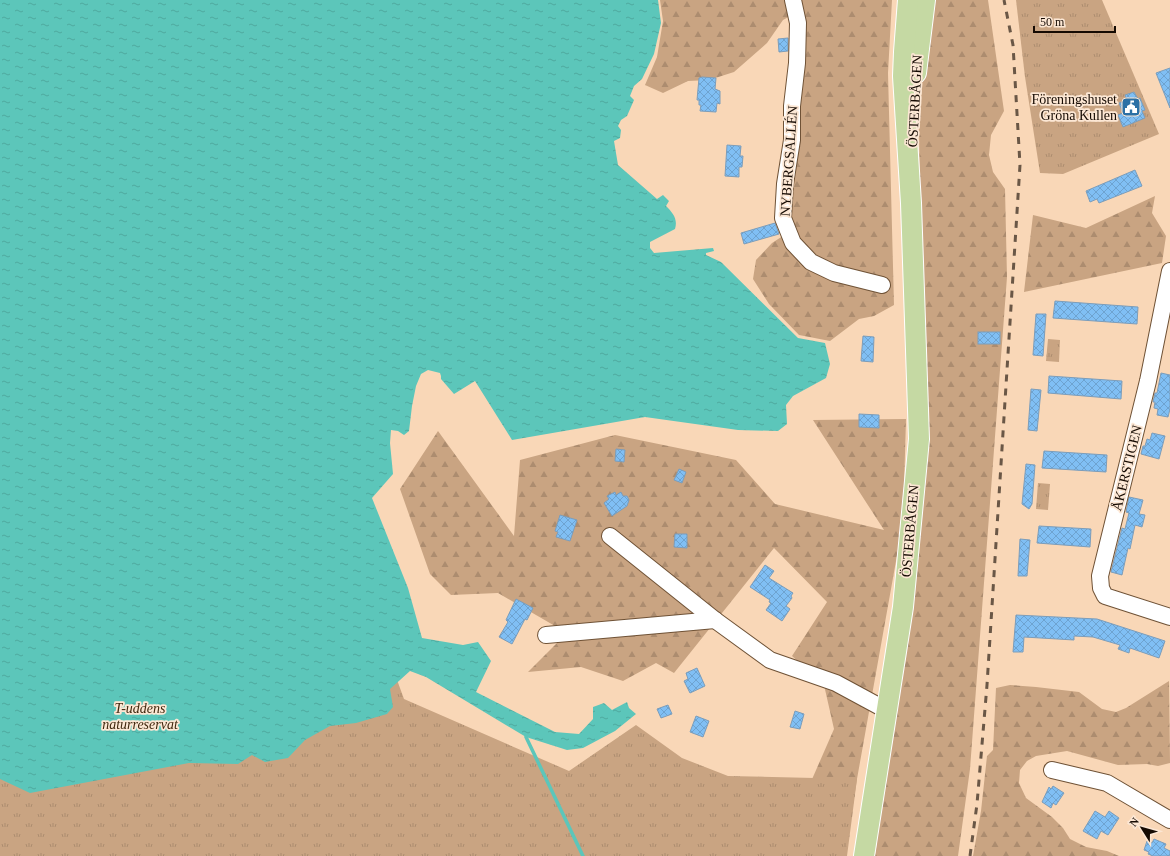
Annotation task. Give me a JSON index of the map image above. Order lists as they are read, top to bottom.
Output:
{
  "streets": {
    "main road": ["ÖSTERBÅGEN"],
    "street": ["NYBERGSALLÉN", "ÅKERSTIGEN"]
  },
  "parks": ["T-uddens naturreservat"],
  "places": {
    "public building": ["Föreningshuset Gröna Kullen"]
  },
  "scale_bar": "50 m",
  "north": "top left"
}
